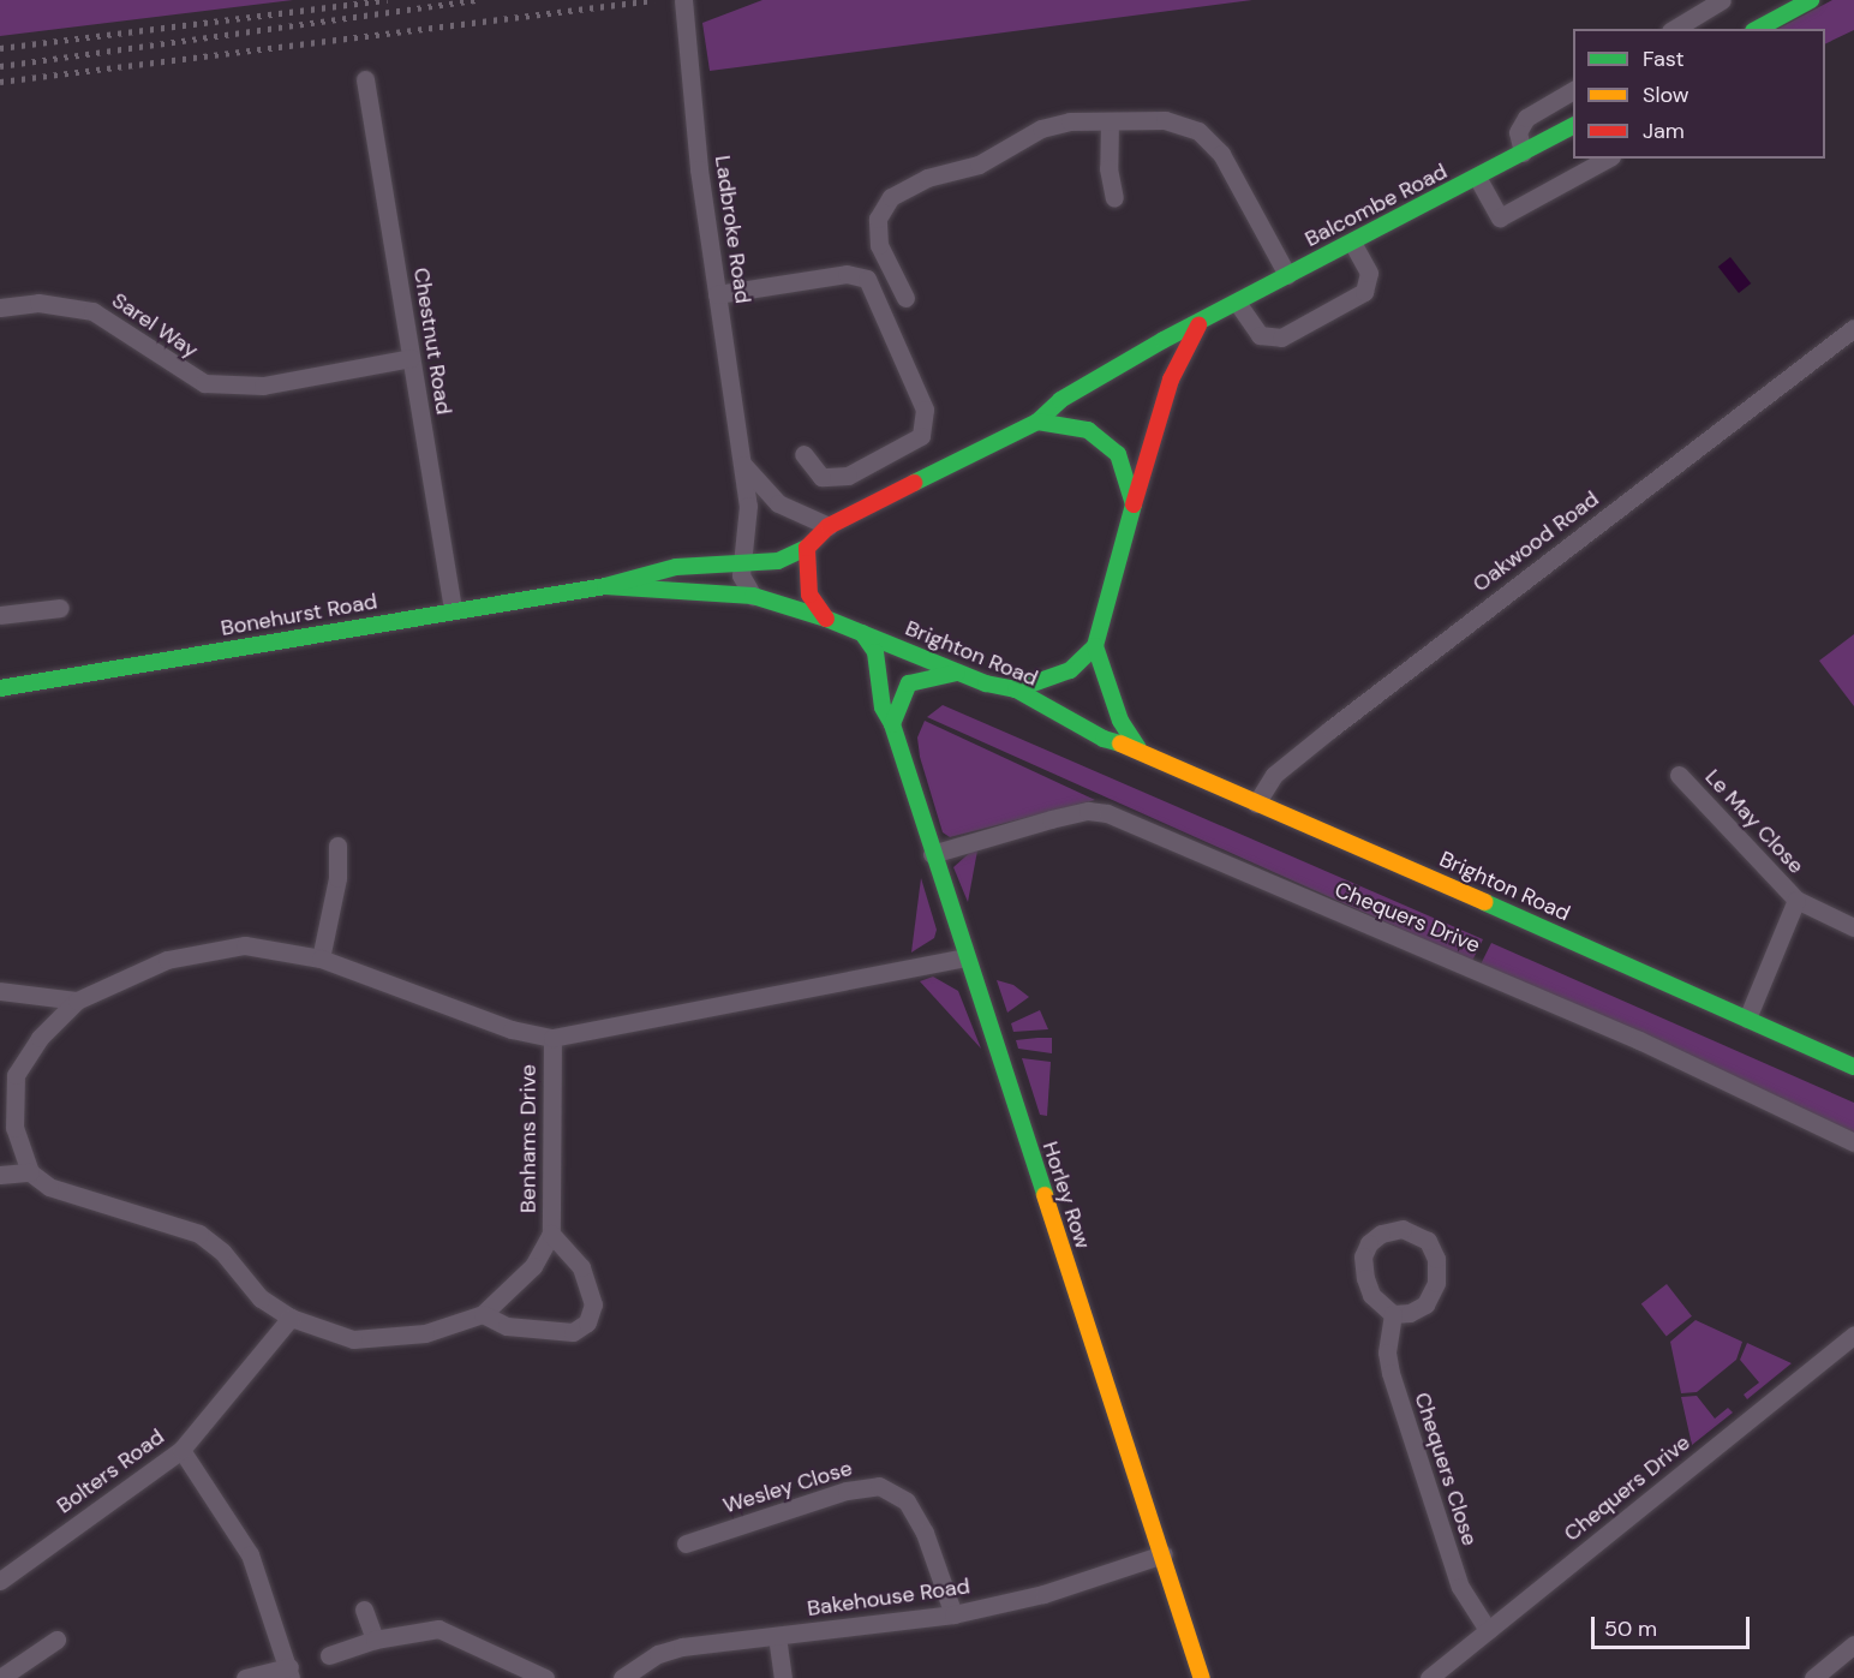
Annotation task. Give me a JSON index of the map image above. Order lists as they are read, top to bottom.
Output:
{
  "streets": {
    "main road": [
      "Balcombe Road",
      "Bonehurst Road",
      "Brighton Road",
      "Horley Row"
    ],
    "street": [
      "Ladbroke Road",
      "Sarel Way",
      "Chestnut Road",
      "Oakwood Road",
      "Le May Close",
      "Chequers Drive",
      "Benhams Drive",
      "Chequers Close",
      "Bolters Road",
      "Wesley Close",
      "Bakehouse Road"
    ]
  },
  "crossings": [
    ["Balcombe Road", "Bonehurst Road"],
    ["Ladbroke Road", "Bonehurst Road"],
    ["Sarel Way", "Chestnut Road"],
    ["Chestnut Road", "Bonehurst Road"],
    ["Oakwood Road", "Brighton Road"],
    ["Bonehurst Road", "Brighton Road"],
    ["Brighton Road", "Le May Close"],
    ["Brighton Road", "Horley Row"],
    ["Chequers Drive", "Horley Row"],
    ["Chequers Drive", "Chequers Close"],
    ["Benhams Drive", "Horley Row"],
    ["Benhams Drive", "Bolters Road"],
    ["Horley Row", "Bakehouse Road"],
    ["Wesley Close", "Bakehouse Road"]
  ],
  "legend": ["Fast", "Slow", "Jam"],
  "scale_bar": "50 m"
}
